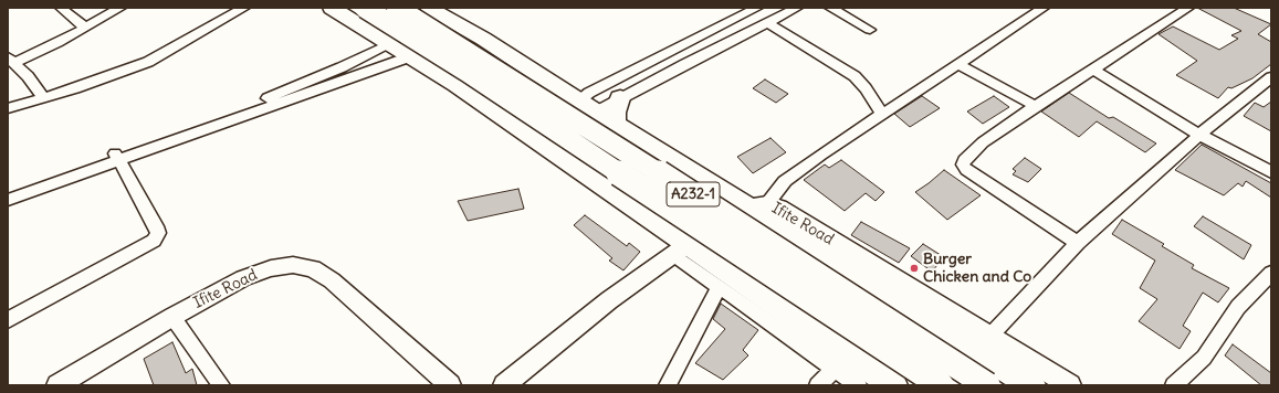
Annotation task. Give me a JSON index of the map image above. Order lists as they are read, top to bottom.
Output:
{
  "streets": {
    "highway": ["A232-1"],
    "street": ["Ifite Road"]
  },
  "places": ["Burger Chicken and Co"]
}
